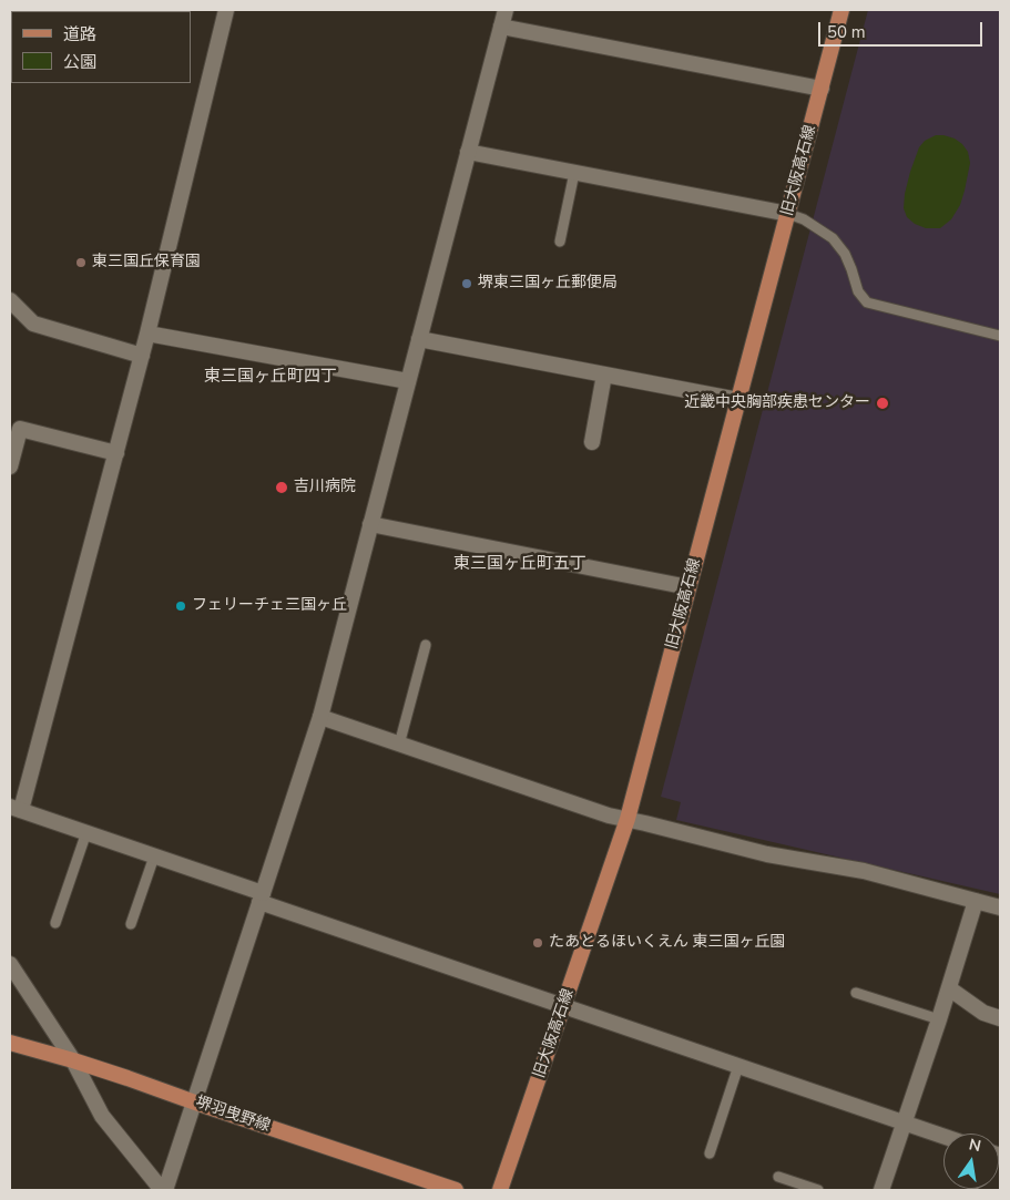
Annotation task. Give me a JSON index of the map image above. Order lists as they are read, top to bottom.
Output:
{
  "streets": {
    "main road": ["旧大阪高石線", "堺羽曳野線"]
  },
  "districts": ["東三国ヶ丘町四丁", "東三国ヶ丘町五丁"],
  "places": [
    "東三国丘保育園",
    "堺東三国ヶ丘郵便局",
    "近畿中央胸部疾患センター",
    "吉川病院",
    "フェリーチェ三国ヶ丘",
    "たあとるほいくえん 東三国ヶ丘園"
  ],
  "legend": ["道路", "公園"],
  "scale_bar": "50 m",
  "north": "top"
}
